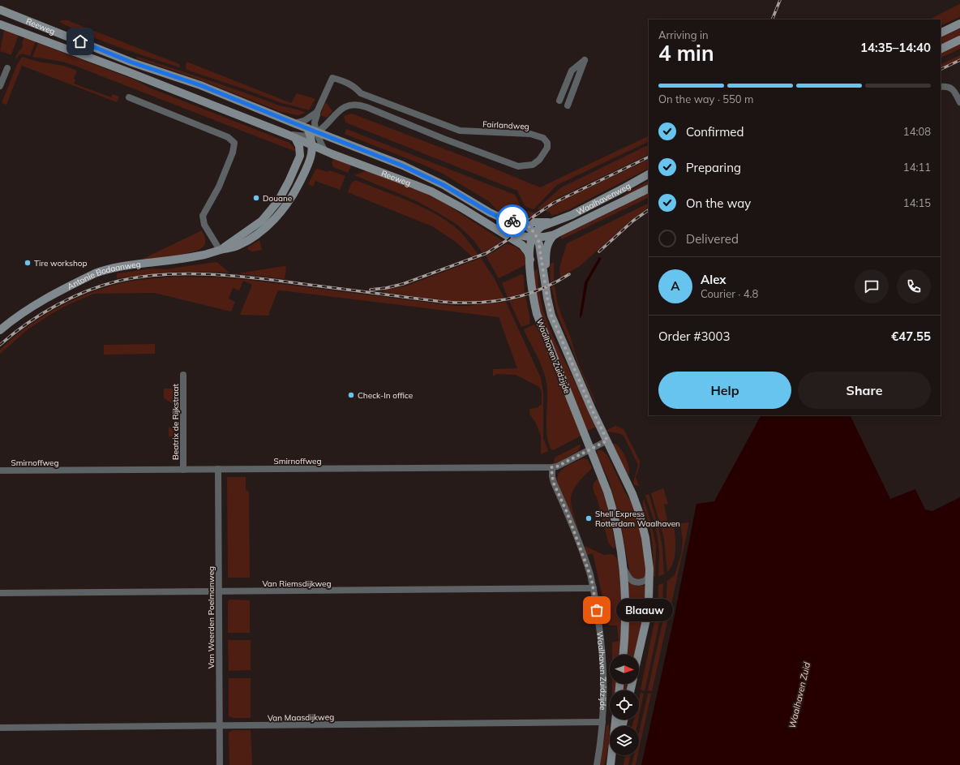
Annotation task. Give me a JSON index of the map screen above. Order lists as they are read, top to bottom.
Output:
{
  "streets": {
    "main road": [
      "Reeweg",
      "Waalhavenweg",
      "Antonie Bodaanweg",
      "Waalhaven Zuidzijde"
    ],
    "street": [
      "Fairlandweg",
      "Beatrix de Rijkstraat",
      "Smirnoffweg",
      "Van Riemsdijkweg",
      "Van Weerden Poelmanweg",
      "Van Maasdijkweg"
    ]
  },
  "crossings": [
    ["Reeweg", "Waalhavenweg"],
    ["Reeweg", "Antonie Bodaanweg"],
    ["Reeweg", "Waalhaven Zuidzijde"],
    ["Waalhavenweg", "Waalhaven Zuidzijde"],
    ["Waalhaven Zuidzijde", "Smirnoffweg"],
    ["Waalhaven Zuidzijde", "Van Riemsdijkweg"],
    ["Waalhaven Zuidzijde", "Van Maasdijkweg"],
    ["Beatrix de Rijkstraat", "Smirnoffweg"],
    ["Smirnoffweg", "Van Weerden Poelmanweg"],
    ["Van Riemsdijkweg", "Van Weerden Poelmanweg"],
    ["Van Weerden Poelmanweg", "Van Maasdijkweg"]
  ],
  "water": ["Waalhaven Zuid"],
  "places": [
    "Douane",
    "Tire workshop",
    "Check-In office",
    "Shell Express Rotterdam Waalhaven",
    "Blaauw"
  ],
  "north": "right",
  "page": {
    "heading": ["4 min", "Arriving in", "14:35–14:40"],
    "panel": [
      "Alex",
      "Courier · 4.8",
      "Order #3003",
      "€47.55"
    ],
    "bar": "On the way · 550 m",
    "list": [
      ["Confirmed", "14:08"],
      ["Preparing", "14:11"],
      ["On the way", "14:15"],
      "Delivered"
    ],
    "round": "A",
    "buttons": ["Help", "Share"],
    "bubble": "Blaauw"
  }
}
